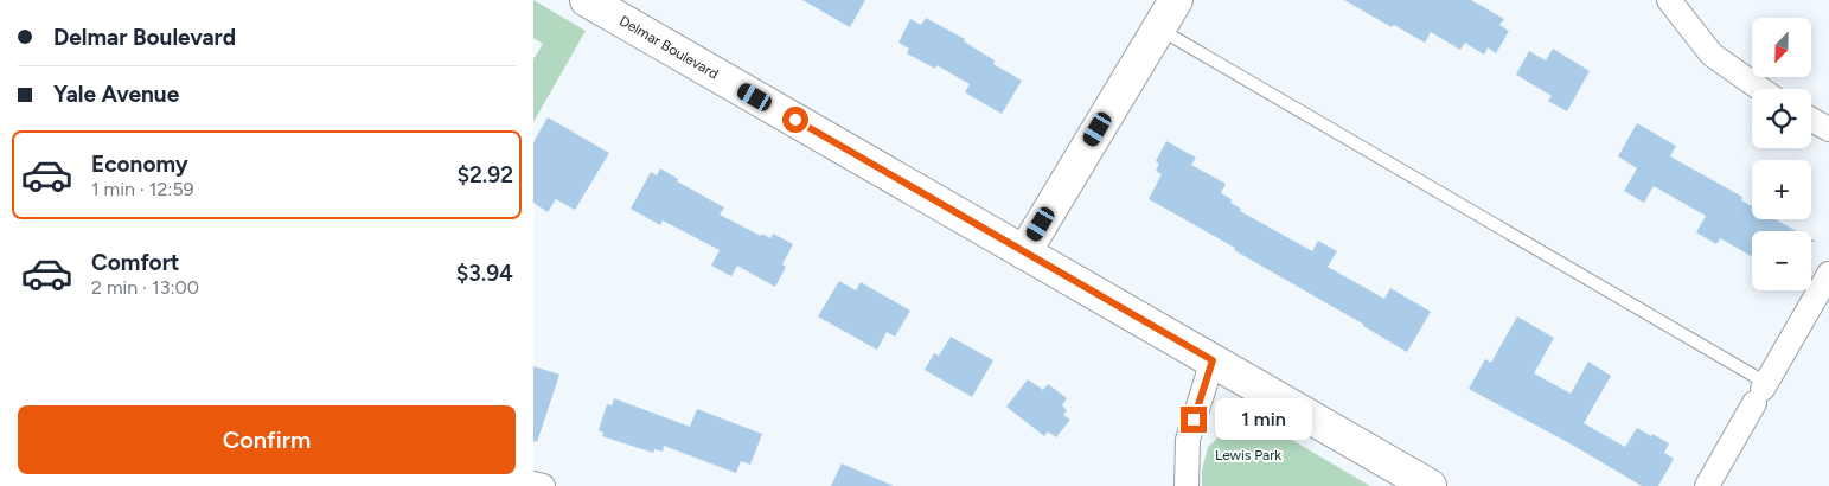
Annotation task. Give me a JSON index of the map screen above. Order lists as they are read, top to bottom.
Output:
{
  "streets": {
    "main road": ["Delmar Boulevard"]
  },
  "parks": ["Lewis Park"],
  "north": "bottom left",
  "page": {
    "banner": ["Delmar Boulevard", "Yale Avenue"],
    "map_buttons": ["+", "−"],
    "list": [
      {
        "name": "Economy",
        "note": "1 min · 12:59",
        "value": "$2.92"
      },
      {
        "name": "Comfort",
        "note": "2 min · 13:00",
        "value": "$3.94"
      }
    ],
    "buttons": "Confirm",
    "bubble": "1 min"
  }
}
